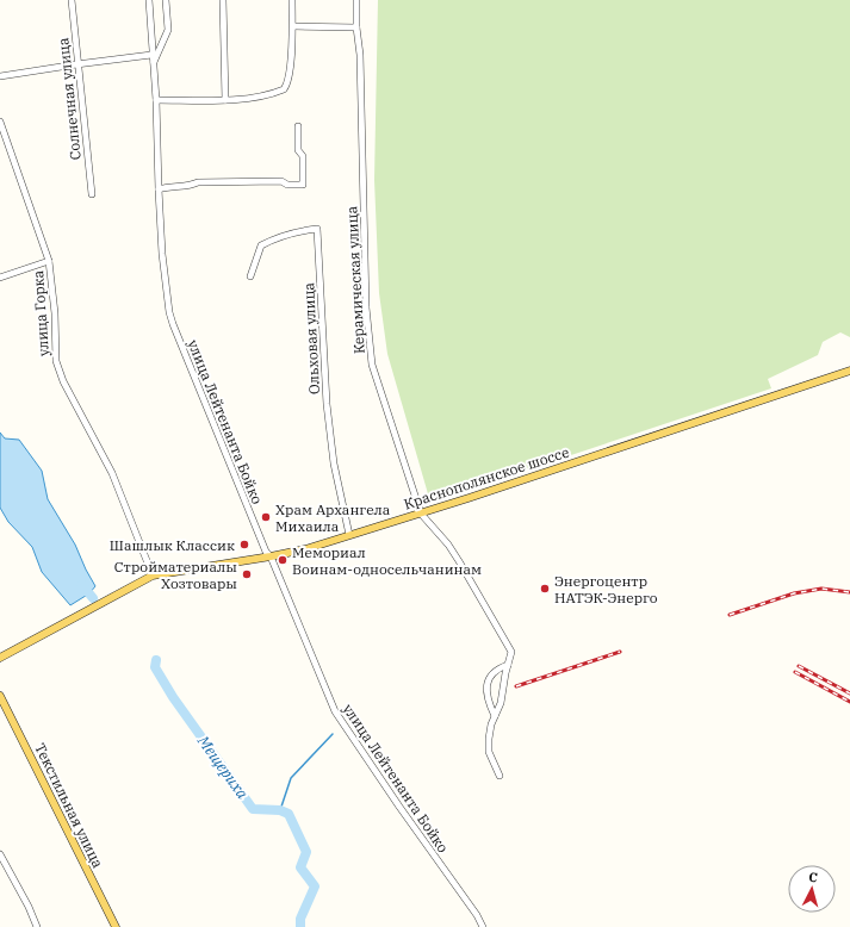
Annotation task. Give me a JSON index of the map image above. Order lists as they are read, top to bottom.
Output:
{
  "streets": {
    "main road": ["Краснополянское шоссе", "Текстильная улица"],
    "street": [
      "Солнечная улица",
      "Керамическая улица",
      "улица Горка",
      "Ольховая улица",
      "улица Лейтенанта Бойко"
    ]
  },
  "crossings": [
    ["Керамическая улица", "Краснополянское шоссе"],
    ["улица Горка", "Краснополянское шоссе"],
    ["Ольховая улица", "Краснополянское шоссе"],
    ["улица Лейтенанта Бойко", "Краснополянское шоссе"]
  ],
  "water": ["Мещериха"],
  "places": [
    "Храм Архангела Михаила",
    "Шашлык Классик",
    "Мемориал Воинам-односельчанинам",
    "Стройматериалы Хозтовары",
    "Энергоцентр НАТЭК-Энерго"
  ],
  "north": "top"
}
